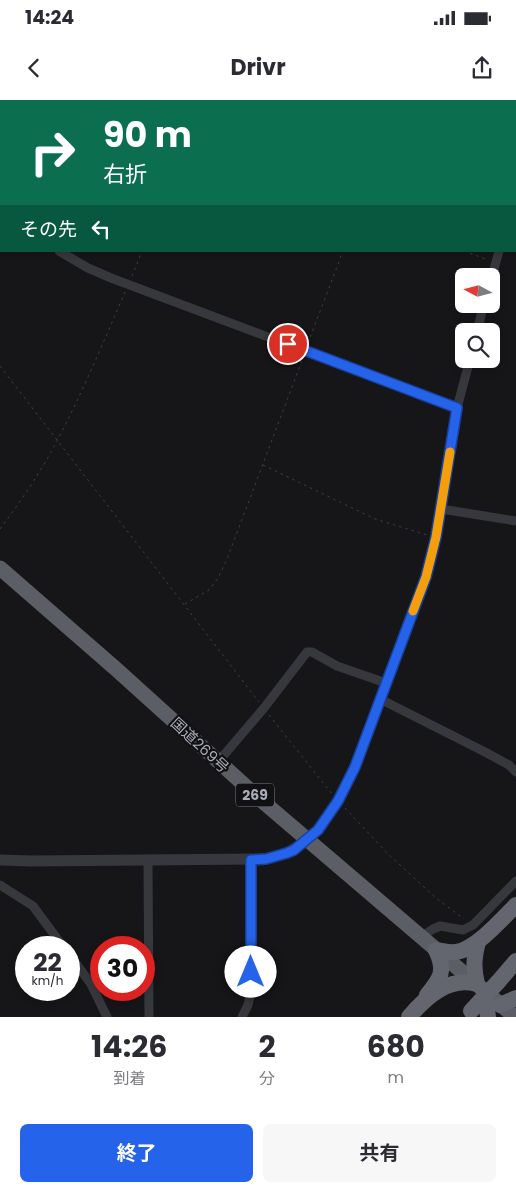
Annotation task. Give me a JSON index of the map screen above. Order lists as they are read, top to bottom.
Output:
{
  "streets": {
    "highway": ["国道269号", "269"]
  },
  "north": "left",
  "page": {
    "status": "14:24",
    "header": "Drivr",
    "turn": ["90 m", "右折"],
    "then": "その先",
    "speed": "22 km/h",
    "limit": "30",
    "eta": [
      "14:26",
      "到着",
      "2",
      "分",
      "680",
      "m"
    ],
    "buttons": ["終了", "共有"]
  }
}
